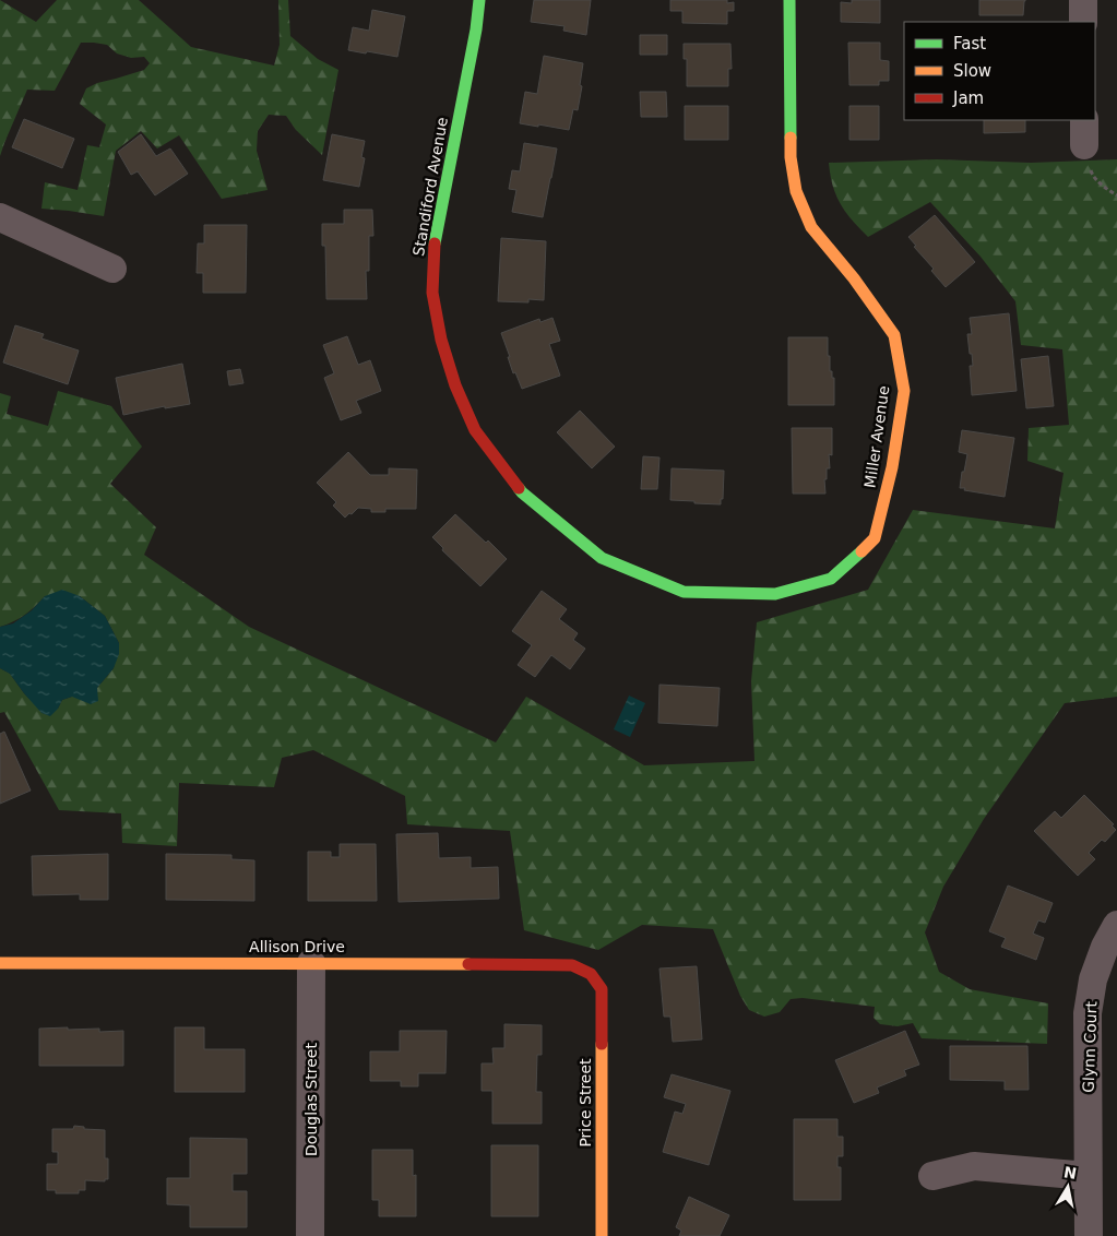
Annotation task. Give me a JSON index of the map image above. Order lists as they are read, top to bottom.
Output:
{
  "streets": {
    "street": [
      "Standiford Avenue",
      "Miller Avenue",
      "Allison Drive",
      "Glynn Court",
      "Douglas Street",
      "Price Street"
    ]
  },
  "crossings": [
    ["Standiford Avenue", "Miller Avenue"],
    ["Allison Drive", "Douglas Street"],
    ["Allison Drive", "Price Street"]
  ],
  "legend": ["Fast", "Slow", "Jam"],
  "north": "top"
}
